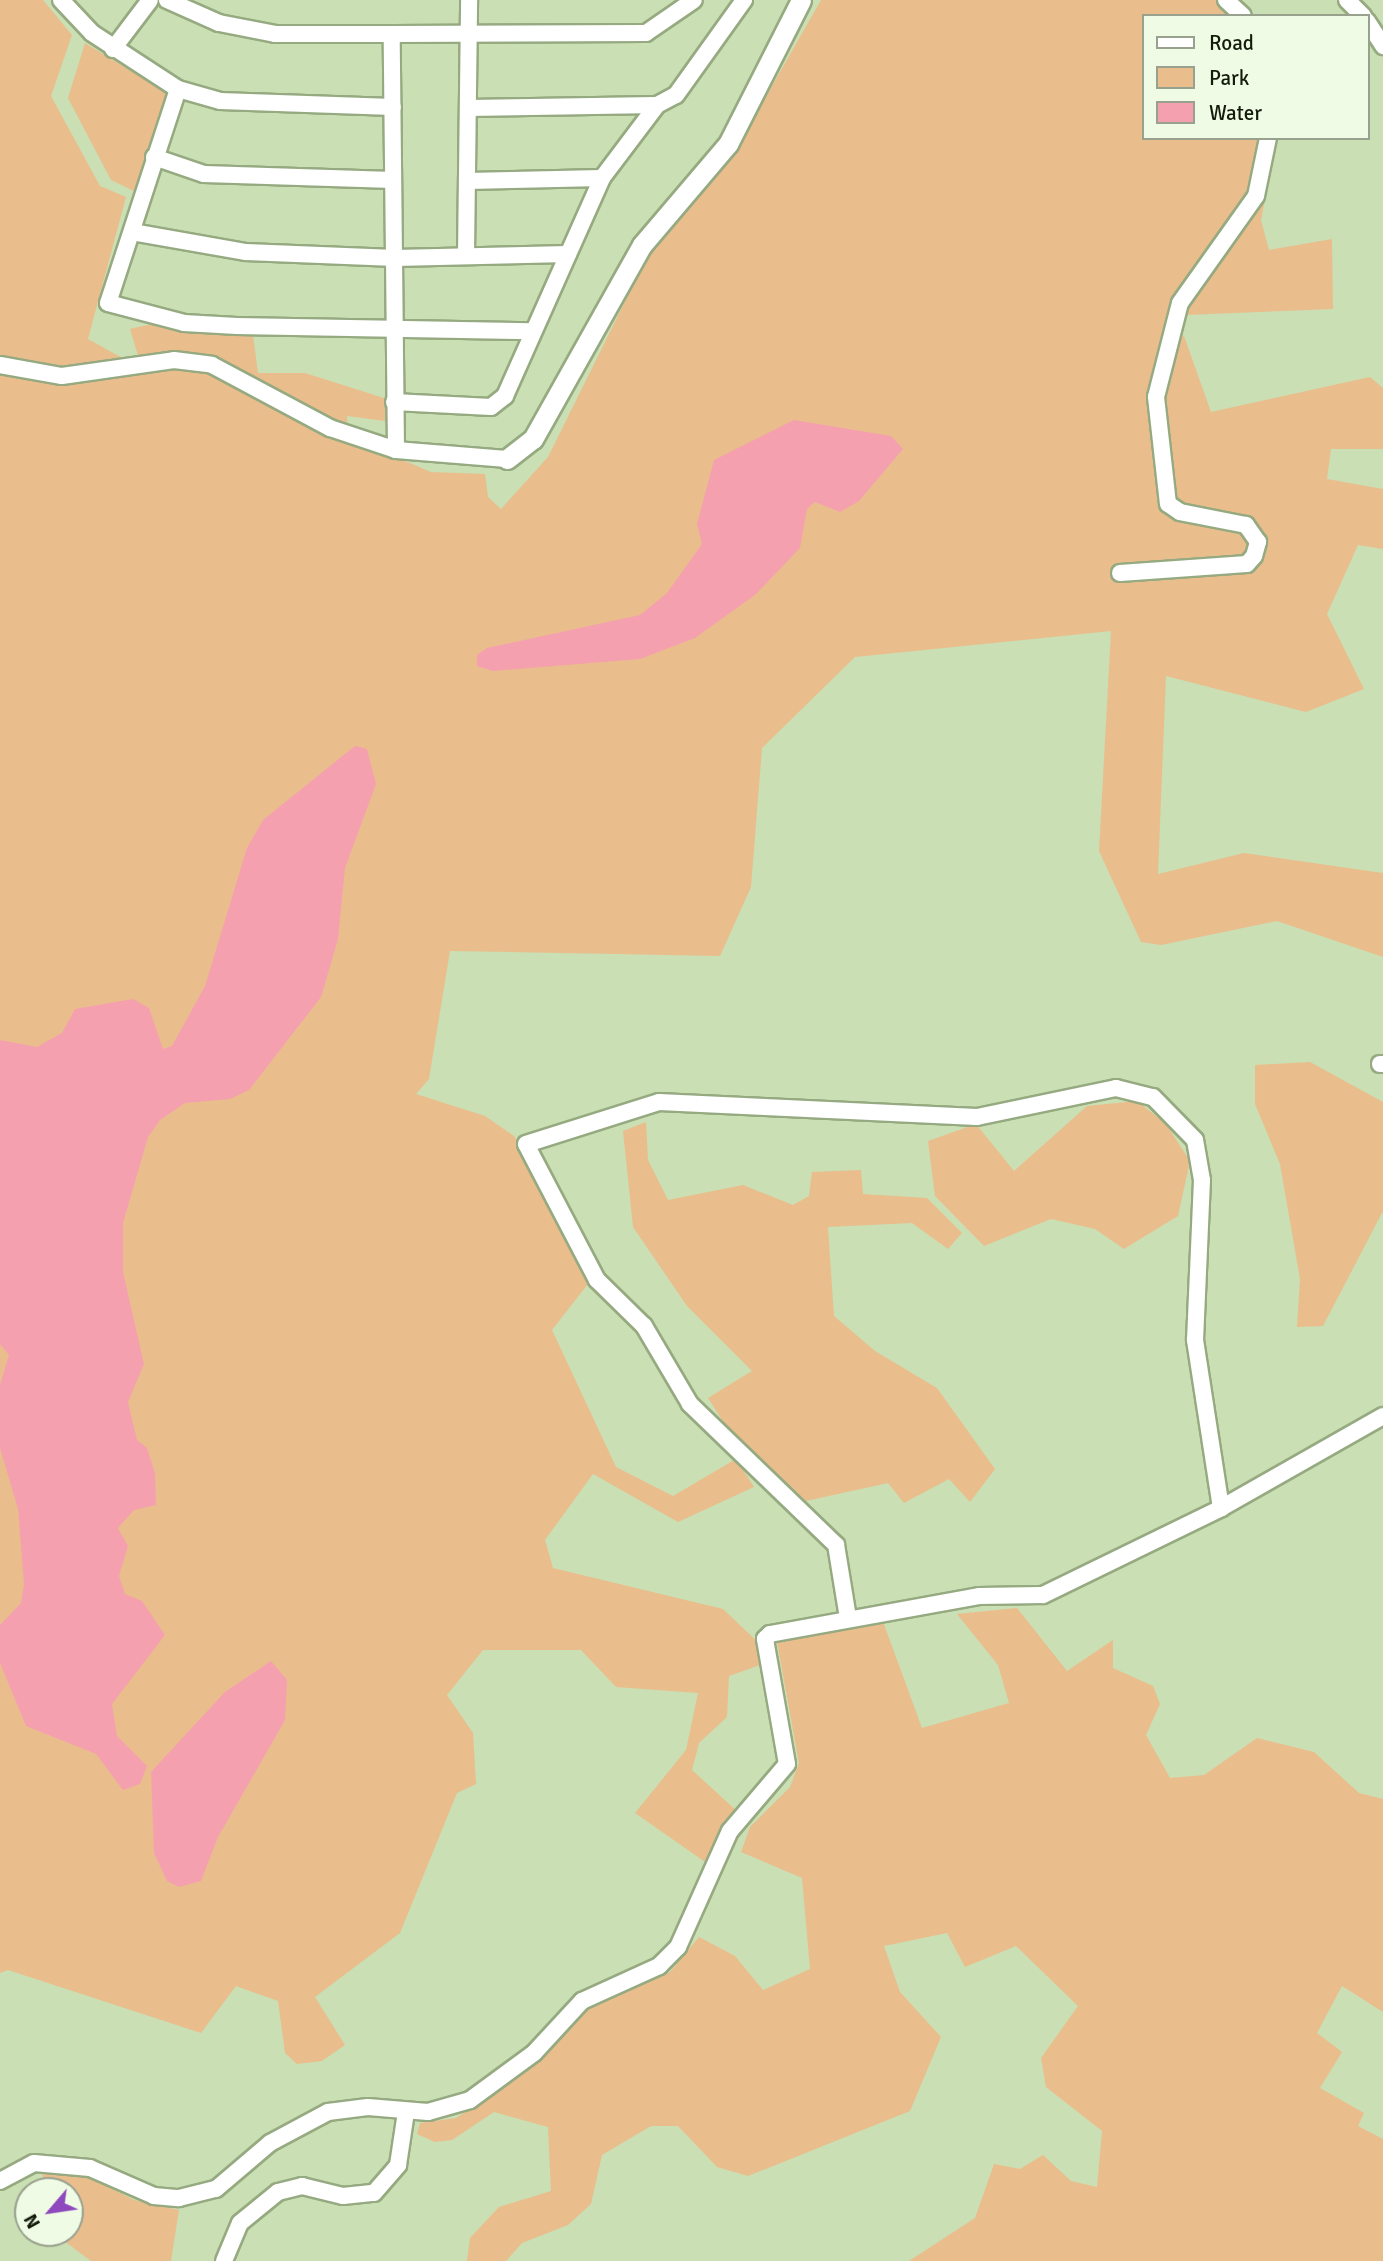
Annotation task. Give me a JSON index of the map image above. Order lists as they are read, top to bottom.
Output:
{
  "legend": ["Road", "Park", "Water"],
  "north": "bottom left"
}
